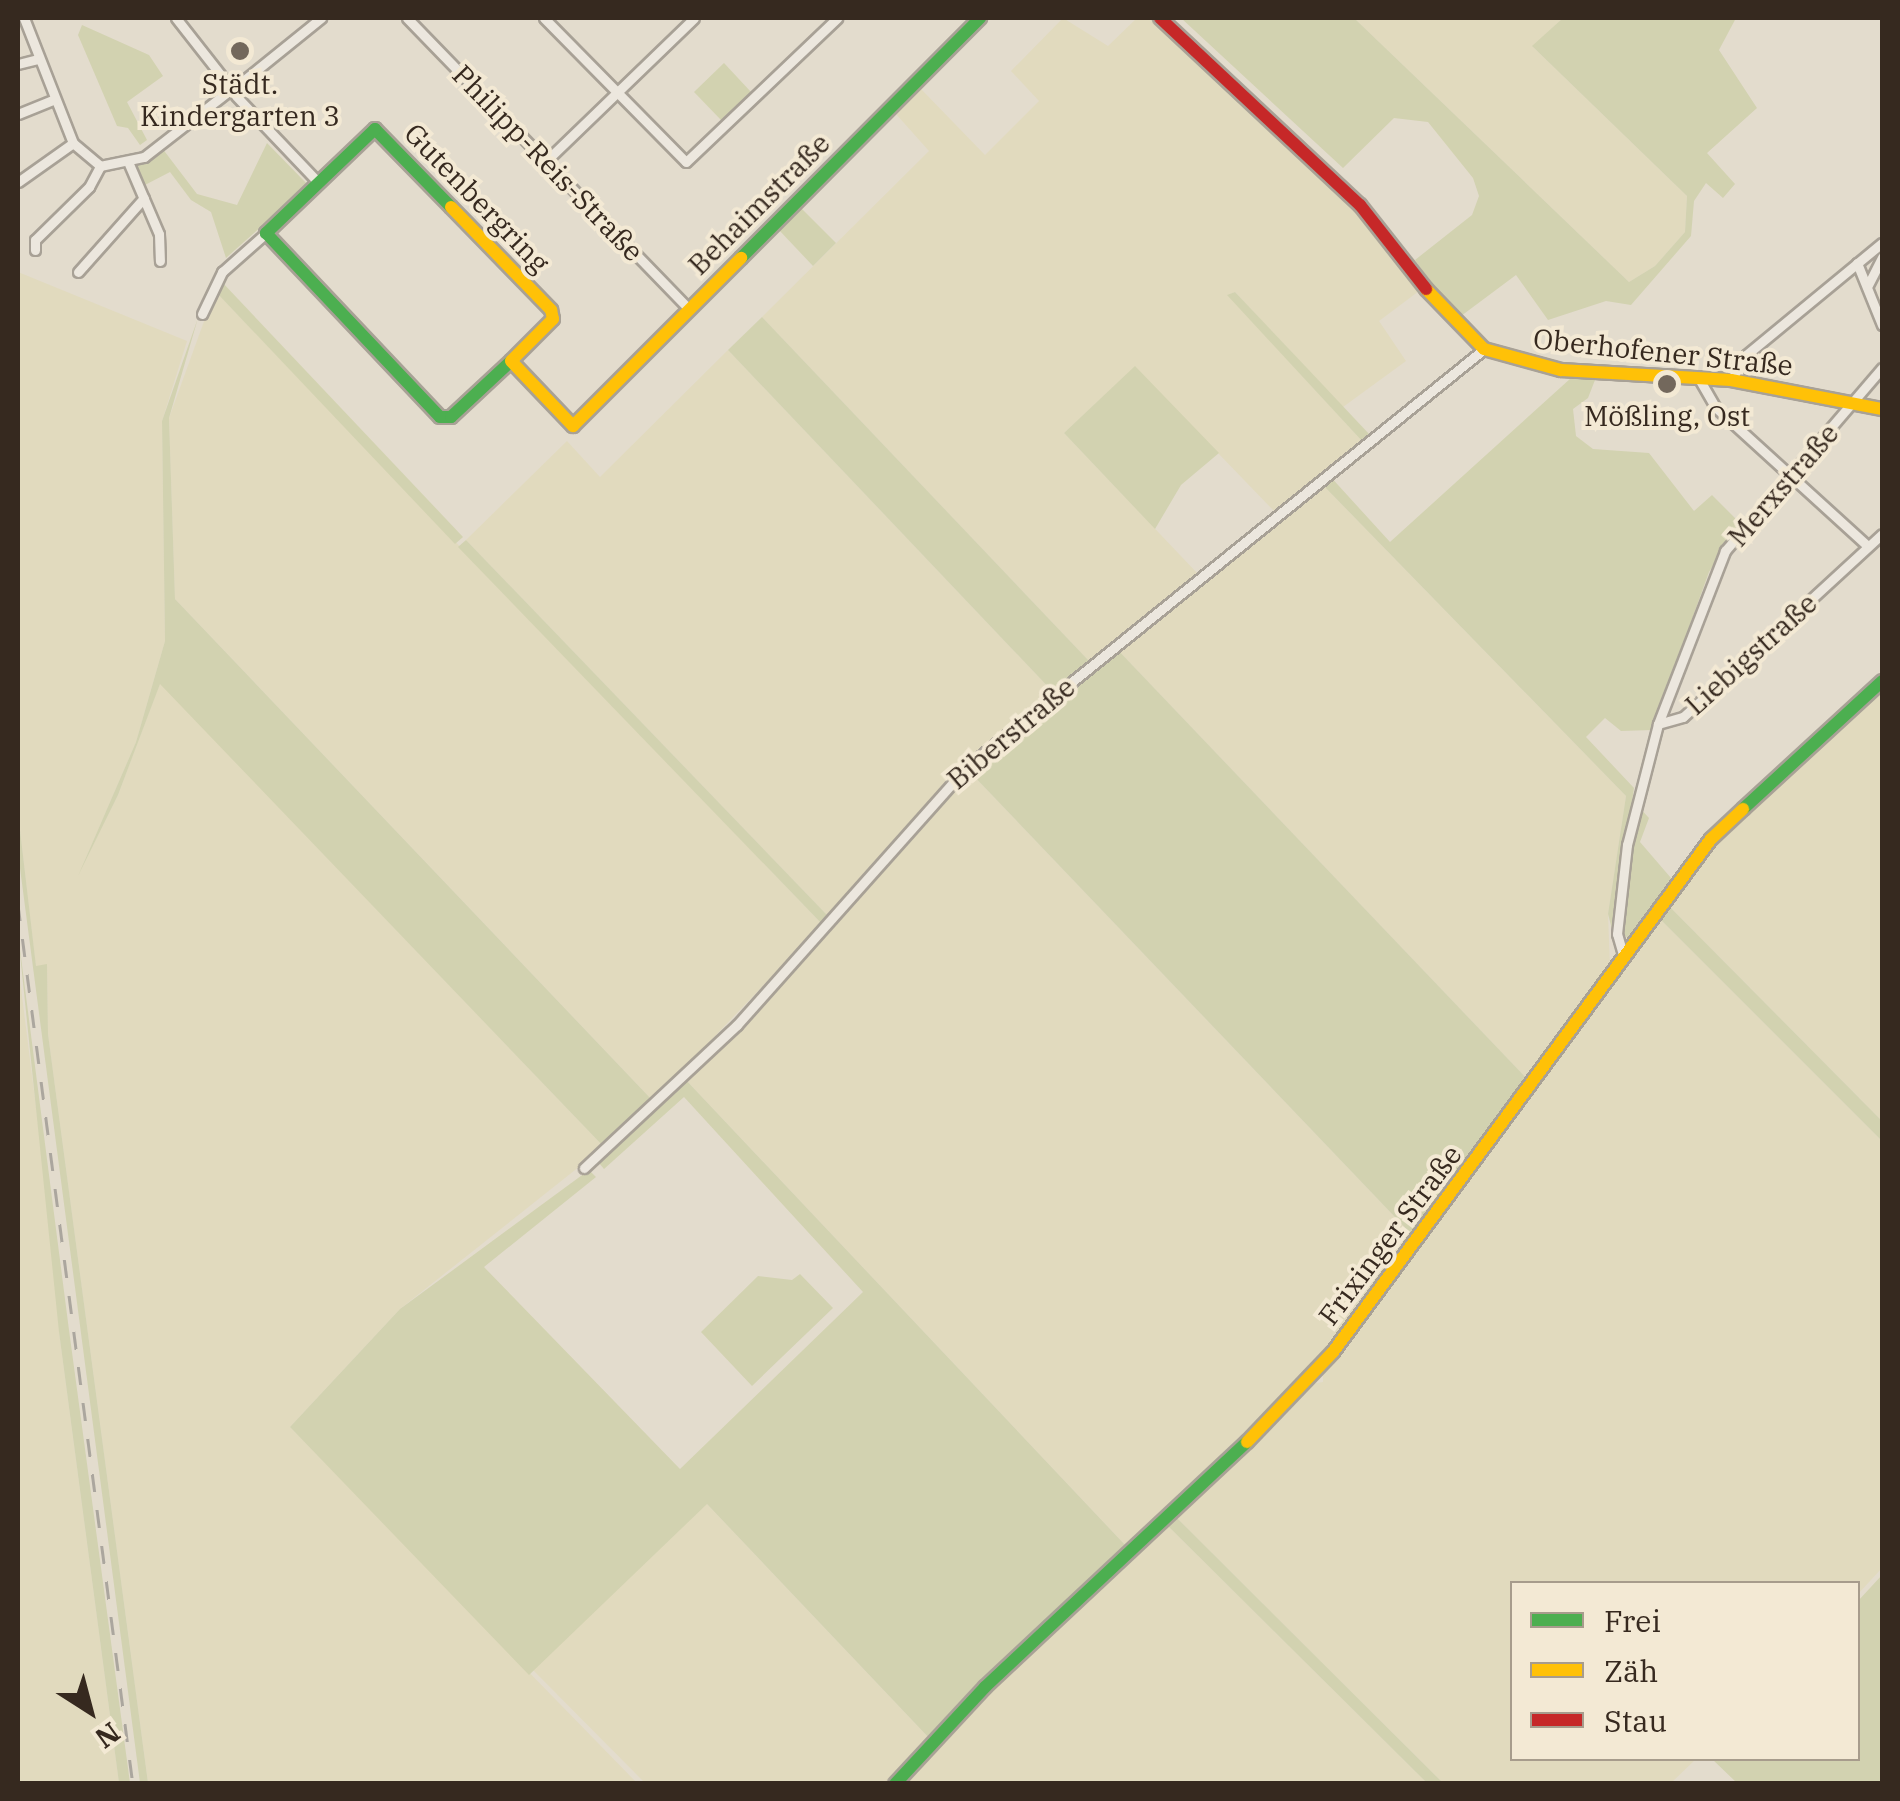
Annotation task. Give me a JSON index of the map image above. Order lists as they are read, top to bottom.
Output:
{
  "streets": {
    "street": [
      "Philipp-Reis-Straße",
      "Gutenbergring",
      "Behaimstraße",
      "Oberhofener Straße",
      "Merxstraße",
      "Liebigstraße",
      "Biberstraße",
      "Frixinger Straße"
    ]
  },
  "crossings": [
    ["Philipp-Reis-Straße", "Behaimstraße"],
    ["Gutenbergring", "Behaimstraße"],
    ["Oberhofener Straße", "Merxstraße"],
    ["Oberhofener Straße", "Biberstraße"],
    ["Merxstraße", "Liebigstraße"],
    ["Liebigstraße", "Frixinger Straße"]
  ],
  "places": ["Städt. Kindergarten 3", "Mößling, Ost"],
  "legend": ["Frei", "Zäh", "Stau"],
  "north": "bottom right"
}
